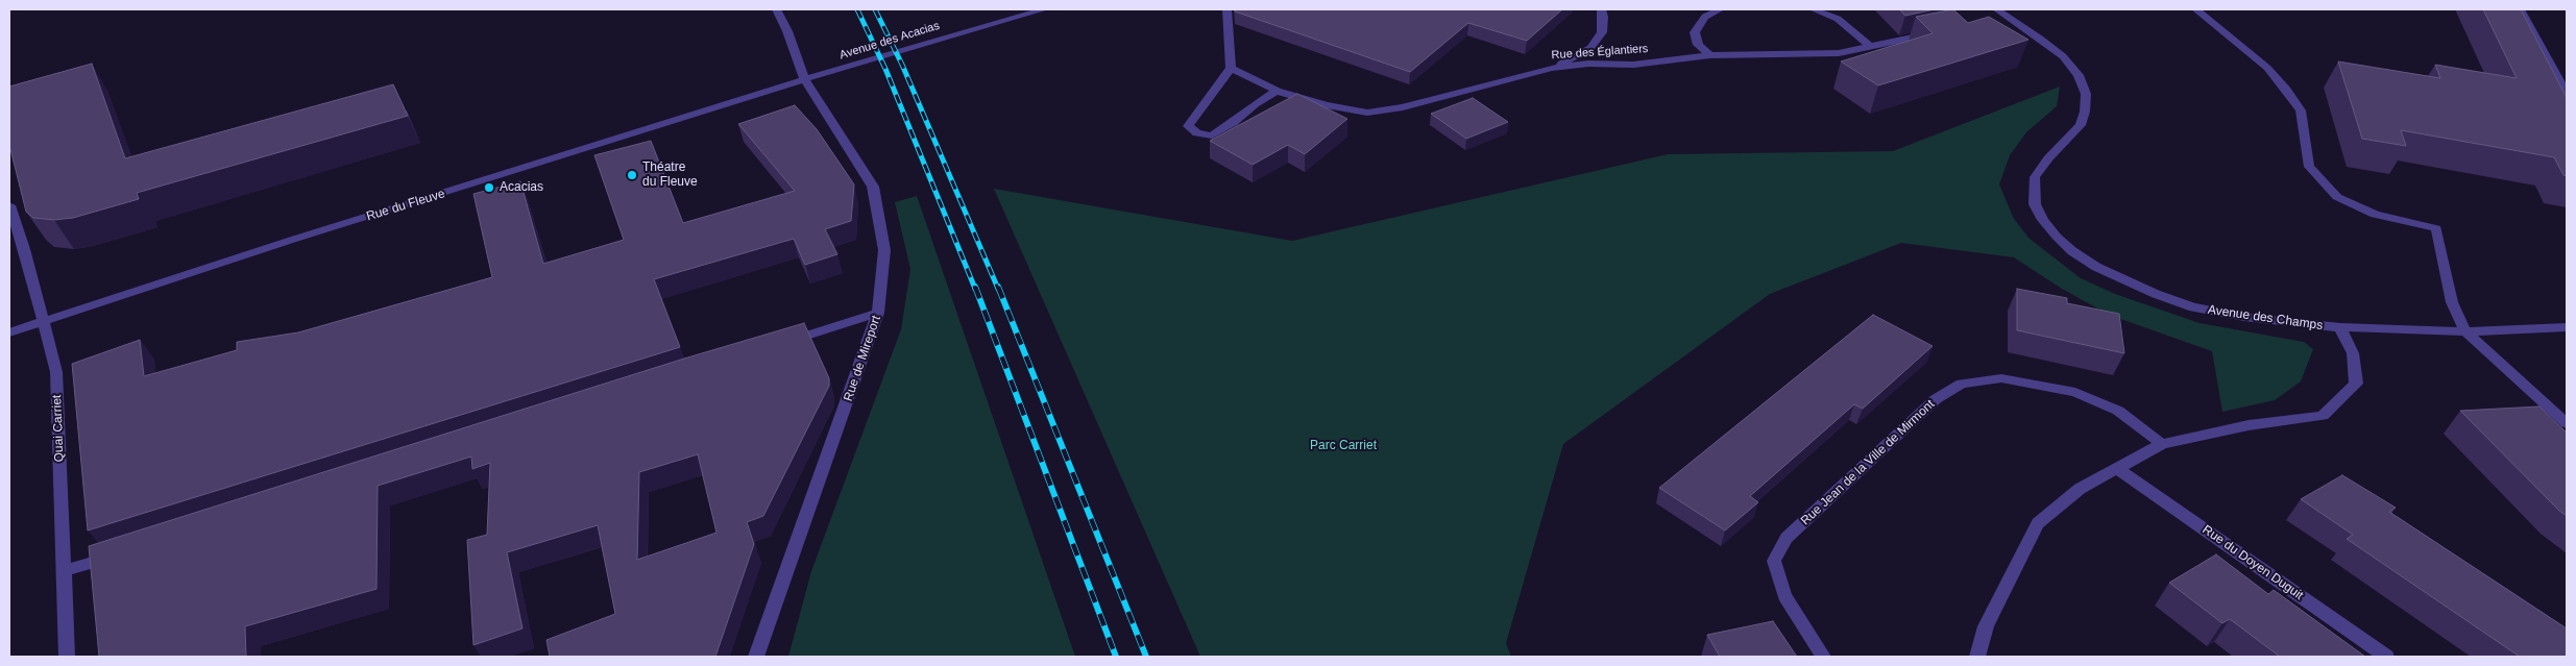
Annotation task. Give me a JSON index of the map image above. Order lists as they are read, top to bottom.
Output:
{
  "streets": {
    "street": [
      "Avenue des Acacias",
      "Rue des Églantiers",
      "Rue du Fleuve",
      "Avenue des Champs",
      "Rue de Mireport",
      "Quai Carriet",
      "Rue Jean de la Ville de Mirmont",
      "Rue du Doyen Duguit"
    ]
  },
  "crossings": [
    ["Avenue des Acacias", "Rue du Fleuve"],
    ["Avenue des Acacias", "Rue de Mireport"],
    ["Rue du Fleuve", "Rue de Mireport"],
    ["Rue du Fleuve", "Quai Carriet"]
  ],
  "parks": ["Parc Carriet"],
  "places": ["Théatre du Fleuve", "Acacias"]
}
